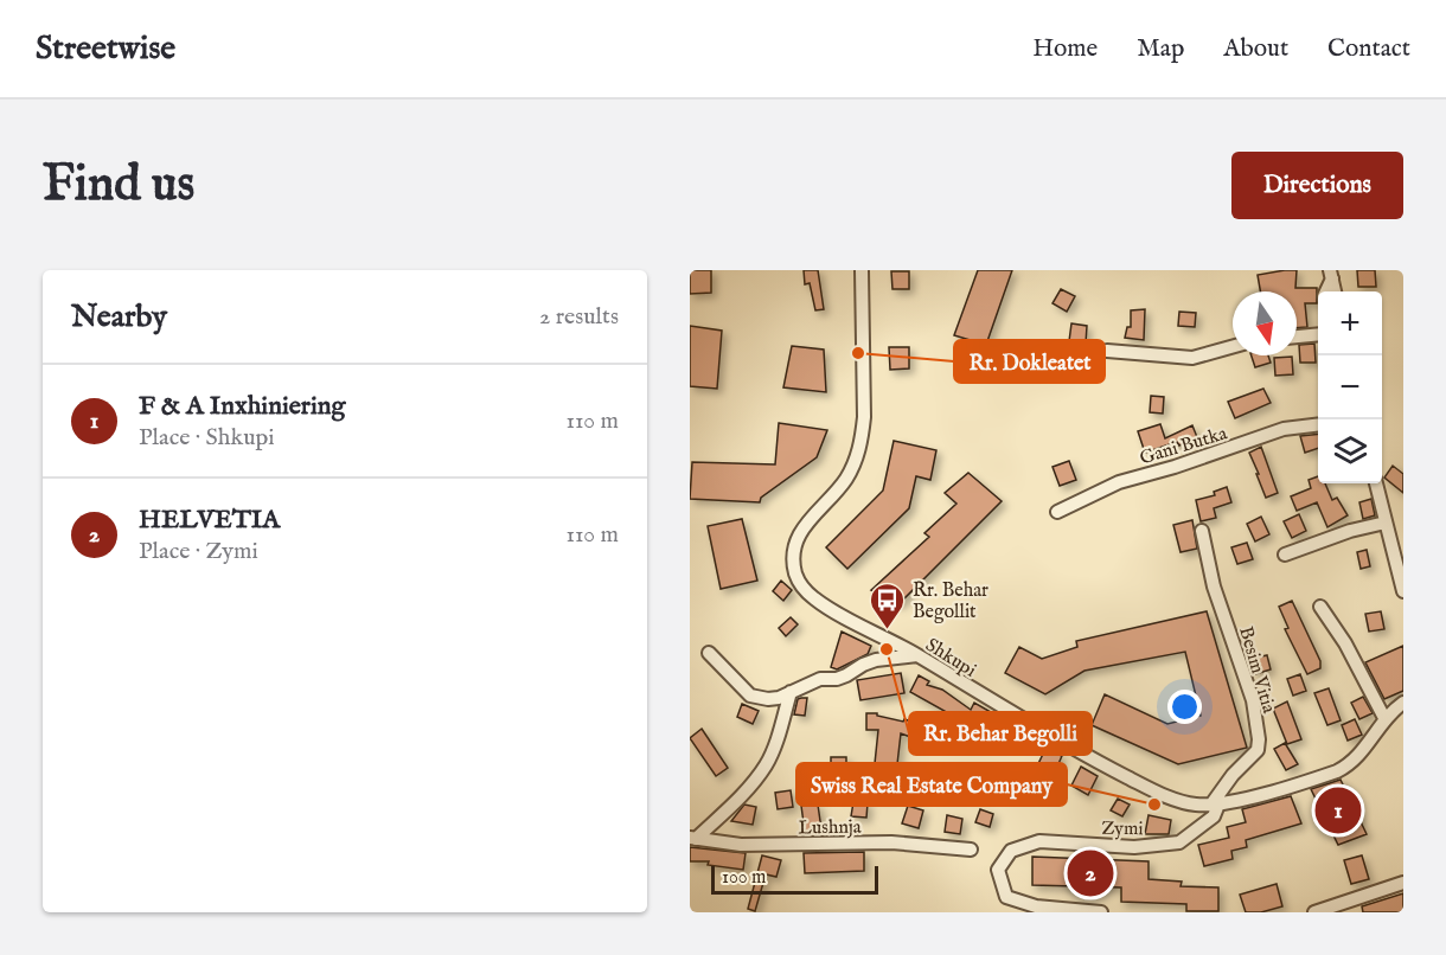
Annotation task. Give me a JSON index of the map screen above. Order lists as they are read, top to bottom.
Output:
{
  "streets": {
    "street": [
      "Gani Butka",
      "Shkupi",
      "Besim Vitia",
      "Lushnja",
      "Zymi"
    ]
  },
  "crossings": [
    ["Shkupi", "Besim Vitia"],
    ["Shkupi", "Zymi"],
    ["Besim Vitia", "Zymi"]
  ],
  "places": {
    "other": ["Rr. Dokleatet", "Rr. Behar Begolli", "Swiss Real Estate Company"],
    "bus stop": ["Rr. Behar Begollit"]
  },
  "scale_bar": "100 m",
  "north": "bottom",
  "page": {
    "header": "Streetwise",
    "nav": [
      "Home",
      "Map",
      "About",
      "Contact"
    ],
    "buttons": "Directions",
    "title": "Find us",
    "heading": ["Nearby", "2 results"],
    "map_buttons": ["+", "−"],
    "list": [
      {
        "mark": "1",
        "name": "F & A Inxhiniering",
        "note": "Place · Shkupi",
        "value": "110 m"
      },
      {
        "mark": "2",
        "name": "HELVETIA",
        "note": "Place · Zymi",
        "value": "110 m"
      }
    ],
    "pins": ["1", "2"],
    "scale": "100 m"
  }
}
